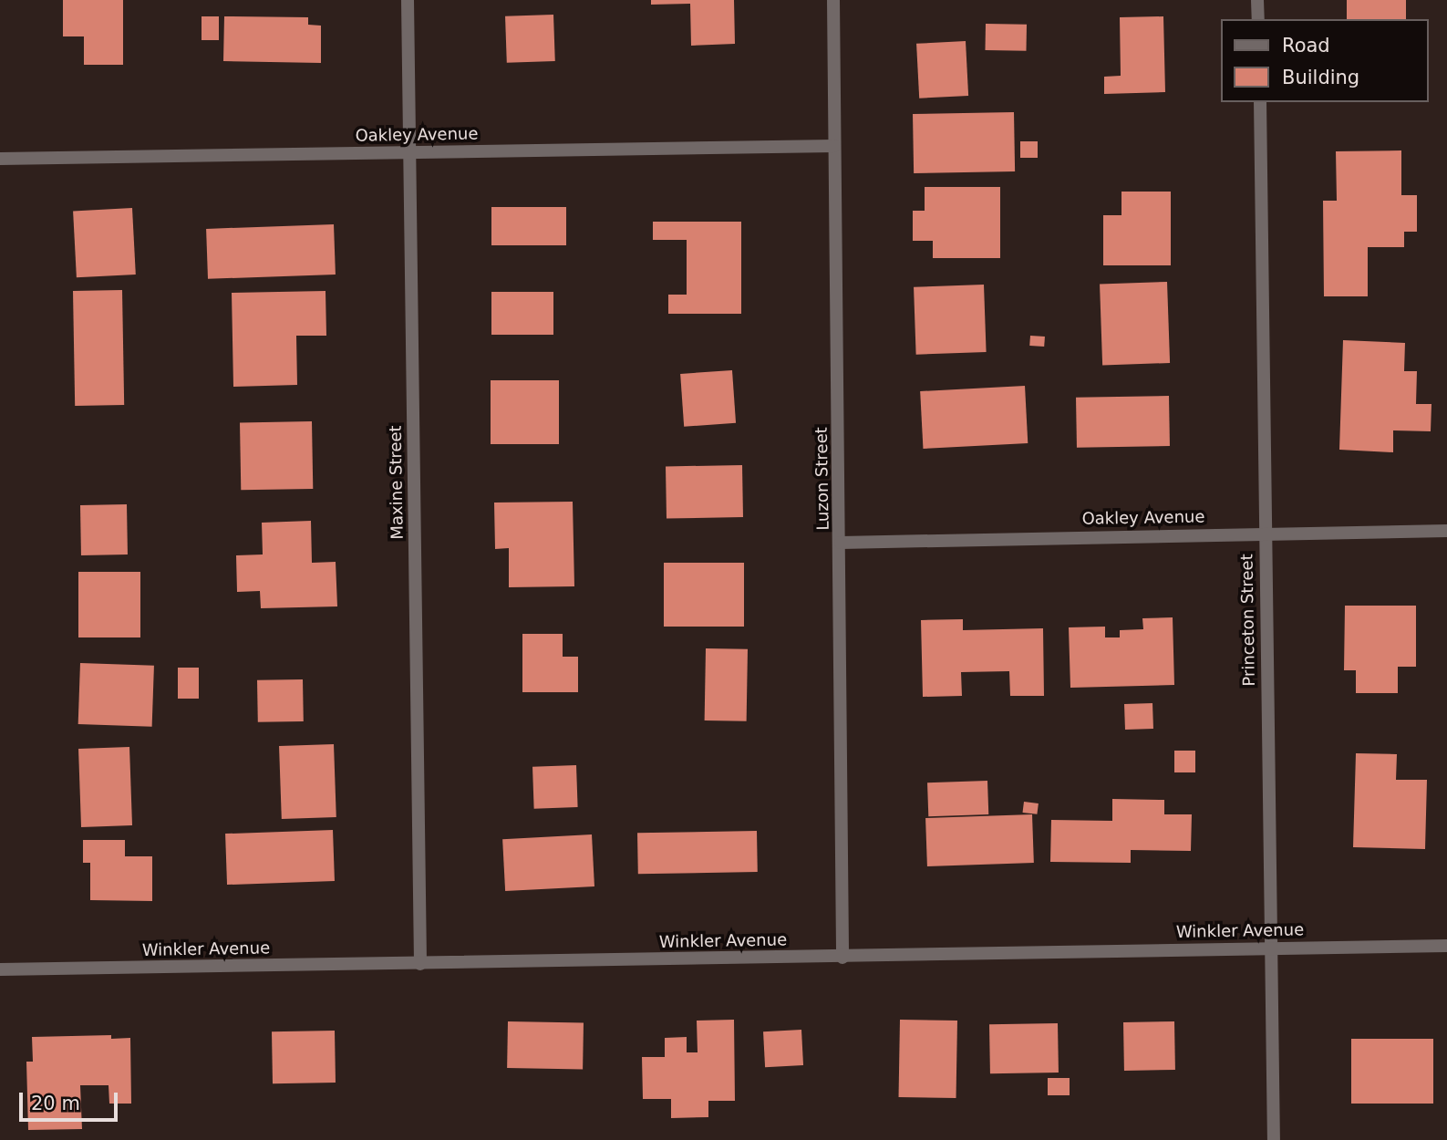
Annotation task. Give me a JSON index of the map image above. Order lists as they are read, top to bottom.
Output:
{
  "streets": {
    "street": [
      "Oakley Avenue",
      "Luzon Street",
      "Maxine Street",
      "Princeton Street",
      "Winkler Avenue"
    ]
  },
  "crossings": [
    ["Oakley Avenue", "Luzon Street"],
    ["Oakley Avenue", "Maxine Street"],
    ["Oakley Avenue", "Princeton Street"],
    ["Luzon Street", "Winkler Avenue"],
    ["Maxine Street", "Winkler Avenue"],
    ["Princeton Street", "Winkler Avenue"]
  ],
  "legend": ["Road", "Building"],
  "scale_bar": "20 m"
}
